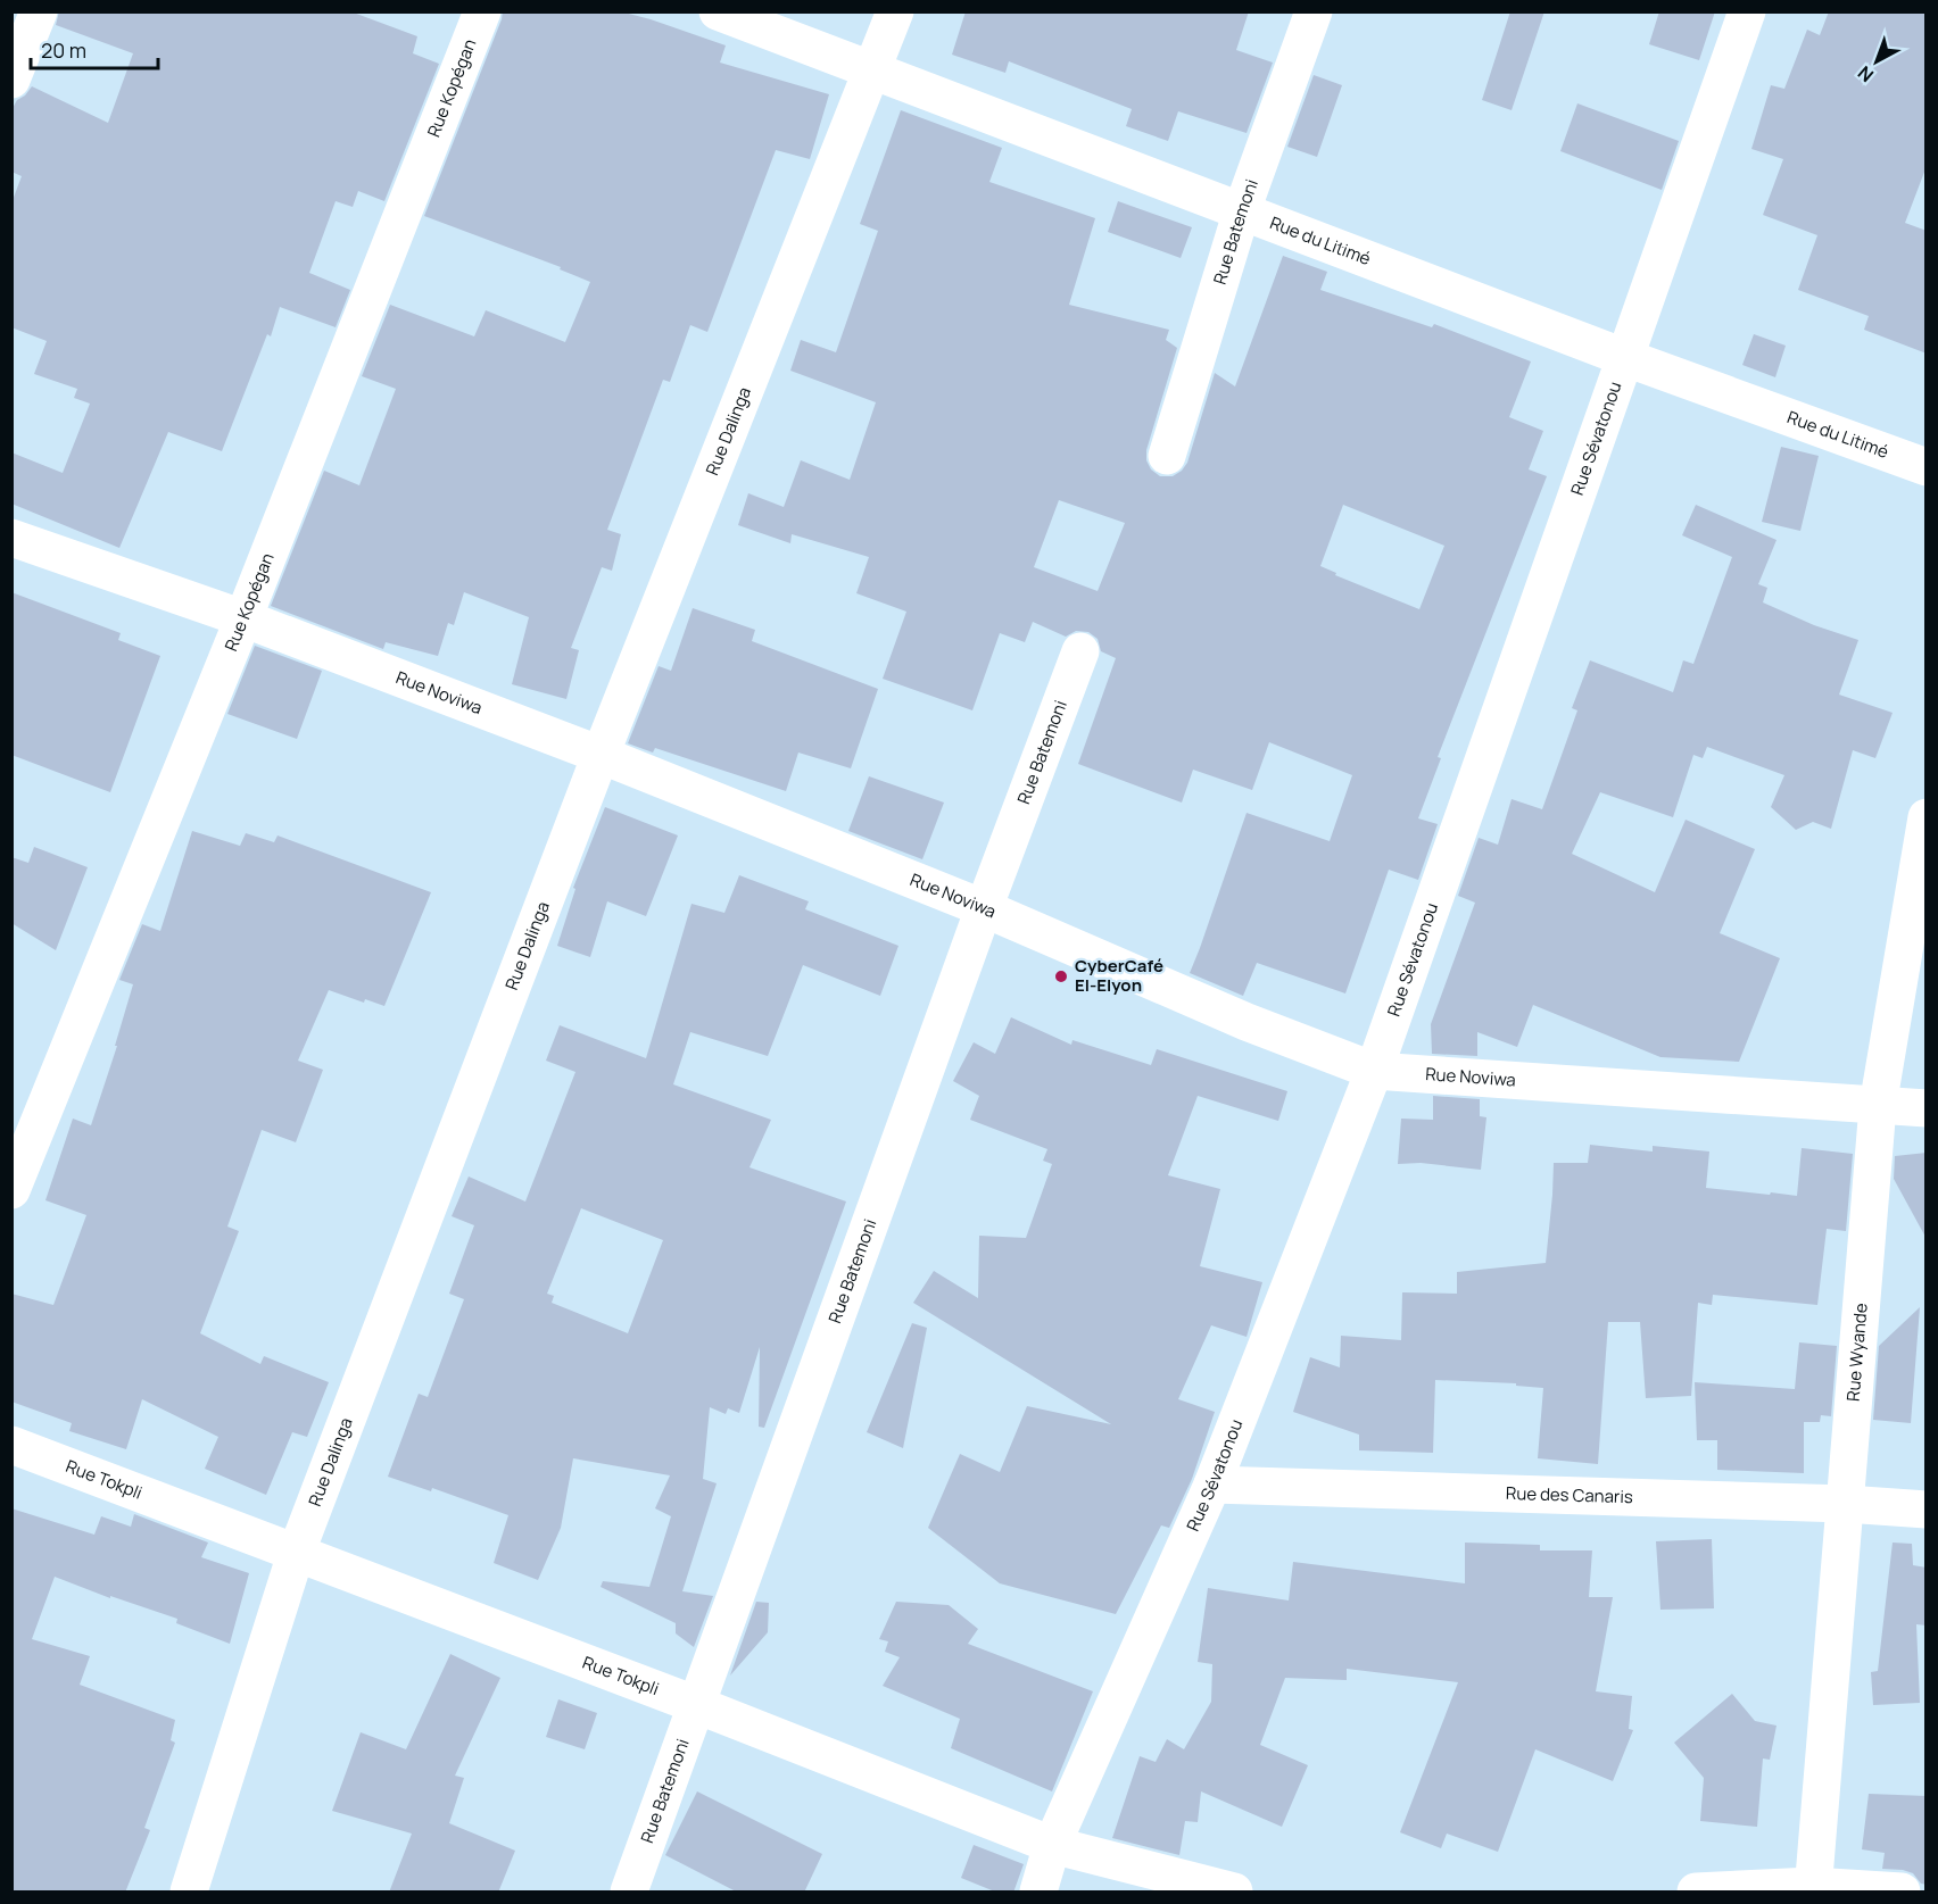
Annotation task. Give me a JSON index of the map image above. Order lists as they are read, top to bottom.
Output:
{
  "streets": {
    "street": [
      "Rue Kopégan",
      "Rue Batemoni",
      "Rue du Litimé",
      "Rue Dalinga",
      "Rue Sévatonou",
      "Rue Noviwa",
      "Rue Wyande",
      "Rue Tokpli",
      "Rue des Canaris"
    ]
  },
  "crossings": [
    ["Rue Kopégan", "Rue Noviwa"],
    ["Rue Batemoni", "Rue du Litimé"],
    ["Rue Batemoni", "Rue Noviwa"],
    ["Rue Batemoni", "Rue Tokpli"],
    ["Rue du Litimé", "Rue Dalinga"],
    ["Rue du Litimé", "Rue Sévatonou"],
    ["Rue Dalinga", "Rue Noviwa"],
    ["Rue Dalinga", "Rue Tokpli"],
    ["Rue Sévatonou", "Rue Noviwa"],
    ["Rue Sévatonou", "Rue Tokpli"],
    ["Rue Sévatonou", "Rue des Canaris"],
    ["Rue Noviwa", "Rue Wyande"],
    ["Rue Wyande", "Rue des Canaris"]
  ],
  "places": ["CyberCafé El-Elyon"],
  "scale_bar": "20 m",
  "north": "bottom left"
}
